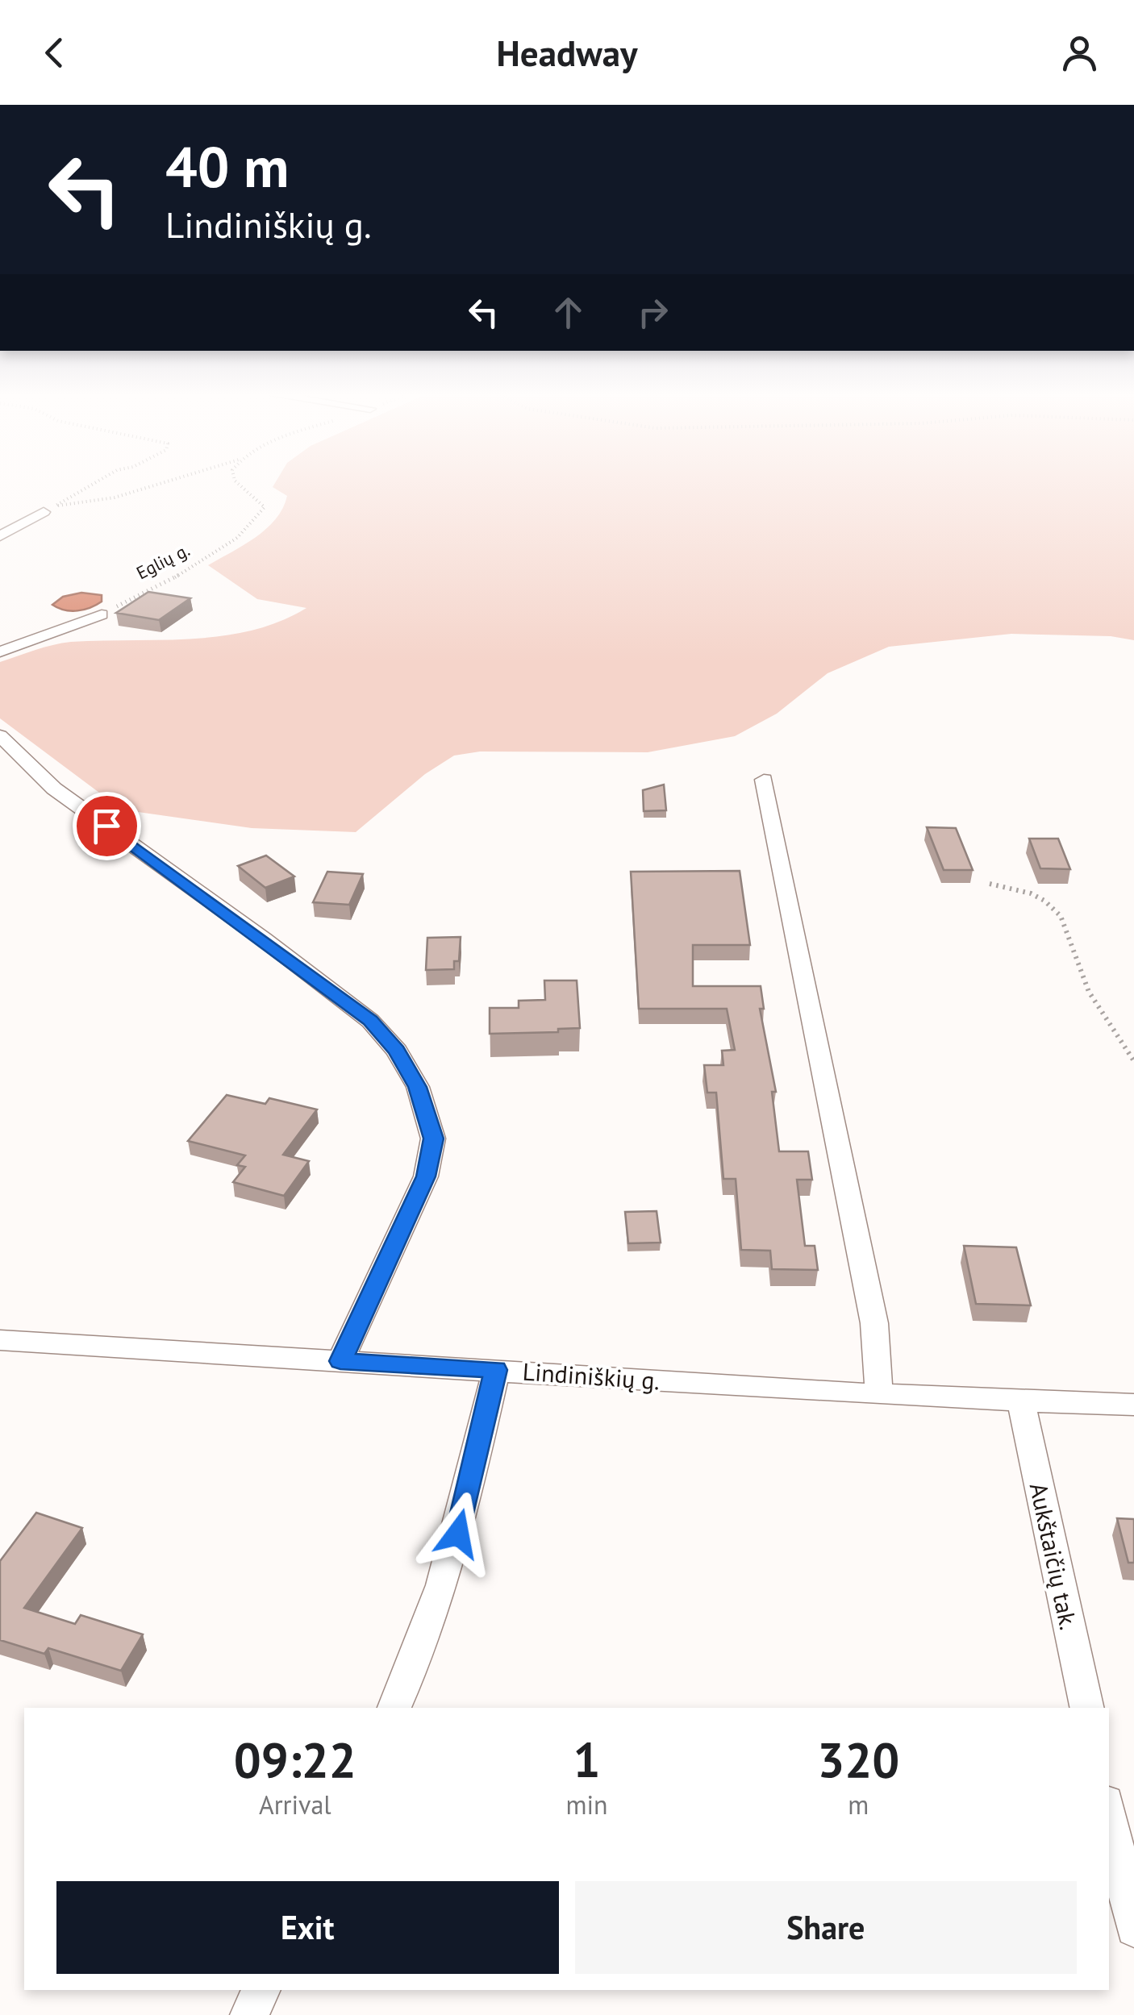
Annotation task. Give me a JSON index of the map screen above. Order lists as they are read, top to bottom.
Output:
{
  "streets": {
    "street": ["Lindiniškių g.", "Aukštaičių tak."],
    "path": ["Eglių g."]
  },
  "crossings": [
    ["Lindiniškių g.", "Aukštaičių tak."]
  ],
  "page": {
    "header": "Headway",
    "turn": ["40 m", "Lindiniškių g."],
    "eta": [
      "09:22",
      "Arrival",
      "1",
      "min",
      "320",
      "m"
    ],
    "buttons": ["Exit", "Share"]
  }
}
